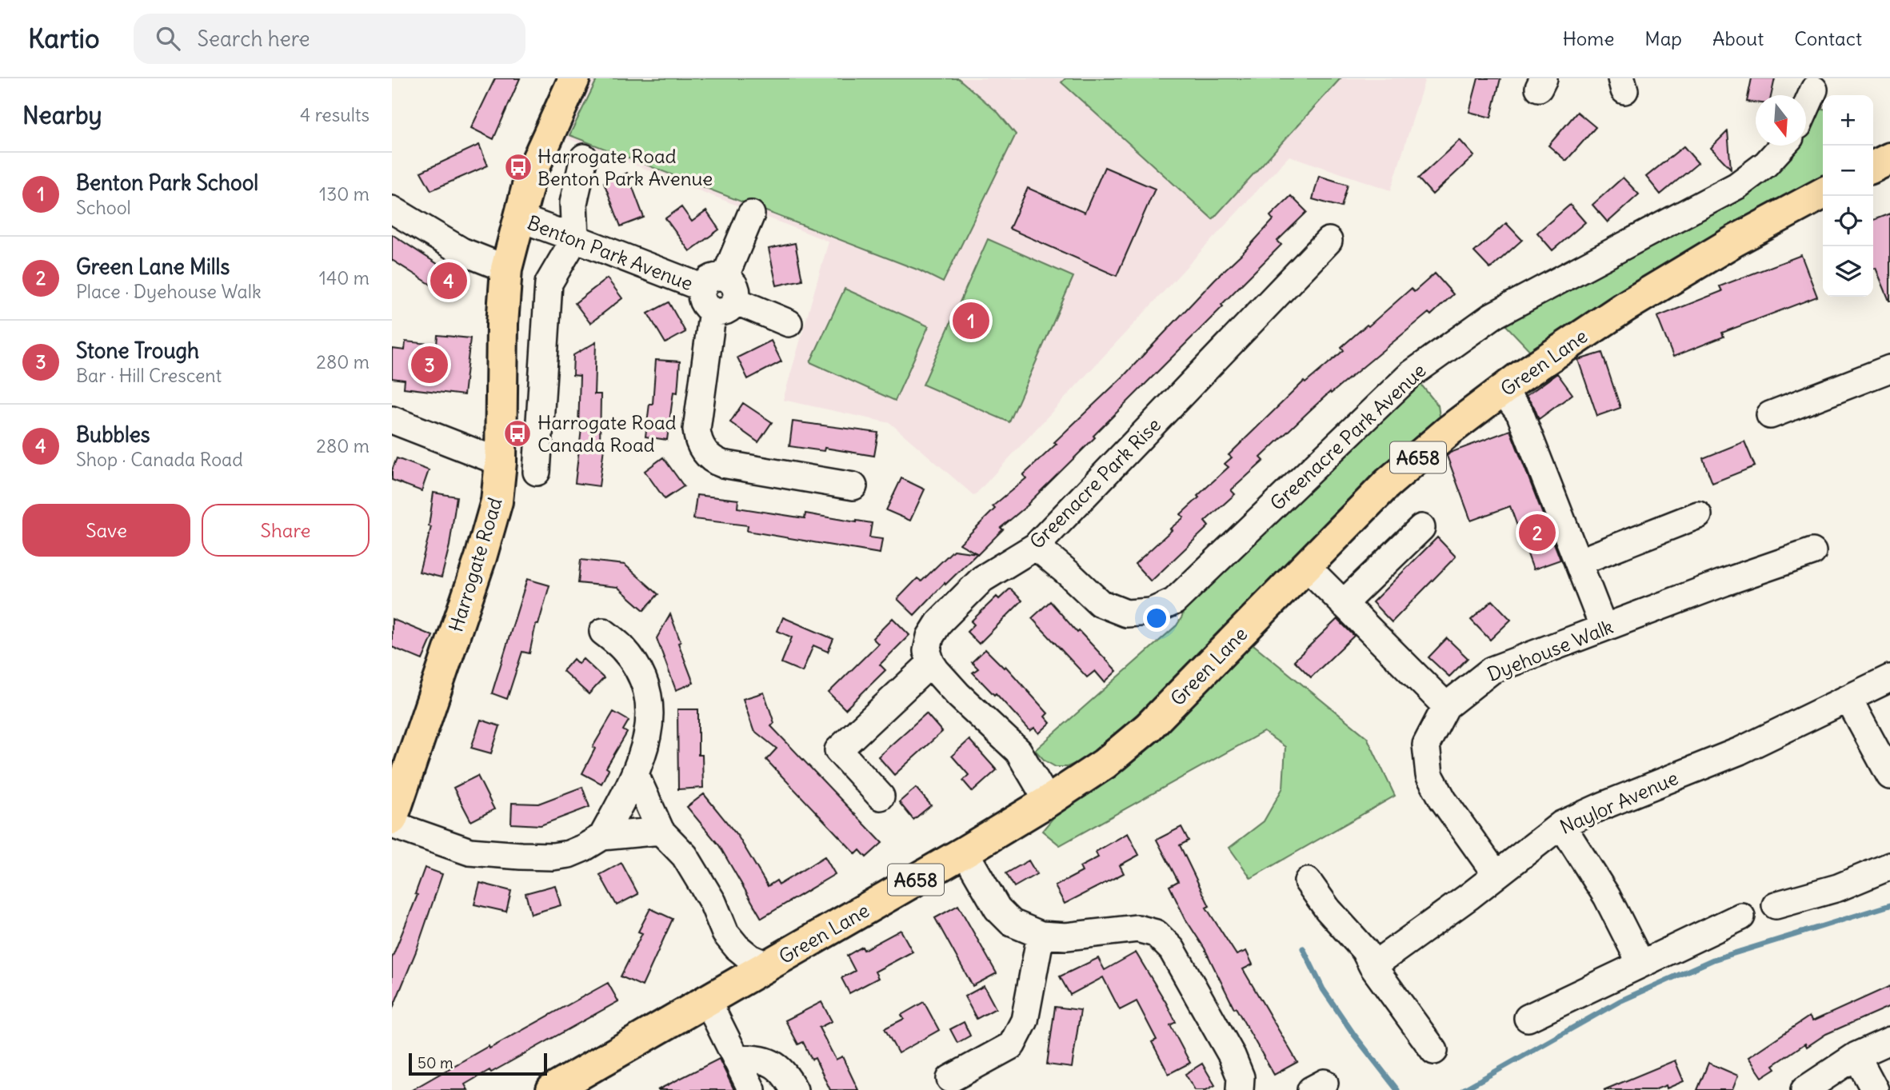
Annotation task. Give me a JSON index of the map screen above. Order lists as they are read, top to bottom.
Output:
{
  "streets": {
    "main road": ["Green Lane", "A658", "Harrogate Road"],
    "street": [
      "Benton Park Avenue",
      "Greenacre Park Avenue",
      "Greenacre Park Rise",
      "Dyehouse Walk",
      "Naylor Avenue"
    ]
  },
  "crossings": [
    ["Benton Park Avenue", "Harrogate Road"],
    ["Greenacre Park Avenue", "Greenacre Park Rise"],
    ["Dyehouse Walk", "Naylor Avenue"]
  ],
  "places": {
    "bus stop": ["Harrogate Road Benton Park Avenue", "Harrogate Road Canada Road"]
  },
  "scale_bar": "50 m",
  "north": "bottom",
  "page": {
    "header": "Kartio",
    "search": "Search here",
    "nav": [
      "Home",
      "Map",
      "About",
      "Contact"
    ],
    "heading": ["Nearby", "4 results"],
    "map_buttons": ["+", "−"],
    "list": [
      {
        "mark": "1",
        "name": "Benton Park School",
        "note": "School",
        "value": "130 m"
      },
      {
        "mark": "2",
        "name": "Green Lane Mills",
        "note": "Place · Dyehouse Walk",
        "value": "140 m"
      },
      {
        "mark": "3",
        "name": "Stone Trough",
        "note": "Bar · Hill Crescent",
        "value": "280 m"
      },
      {
        "mark": "4",
        "name": "Bubbles",
        "note": "Shop · Canada Road",
        "value": "280 m"
      }
    ],
    "pins": [
      "4",
      "1",
      "3",
      "2"
    ],
    "buttons": ["Save", "Share"],
    "scale": "50 m"
  }
}
